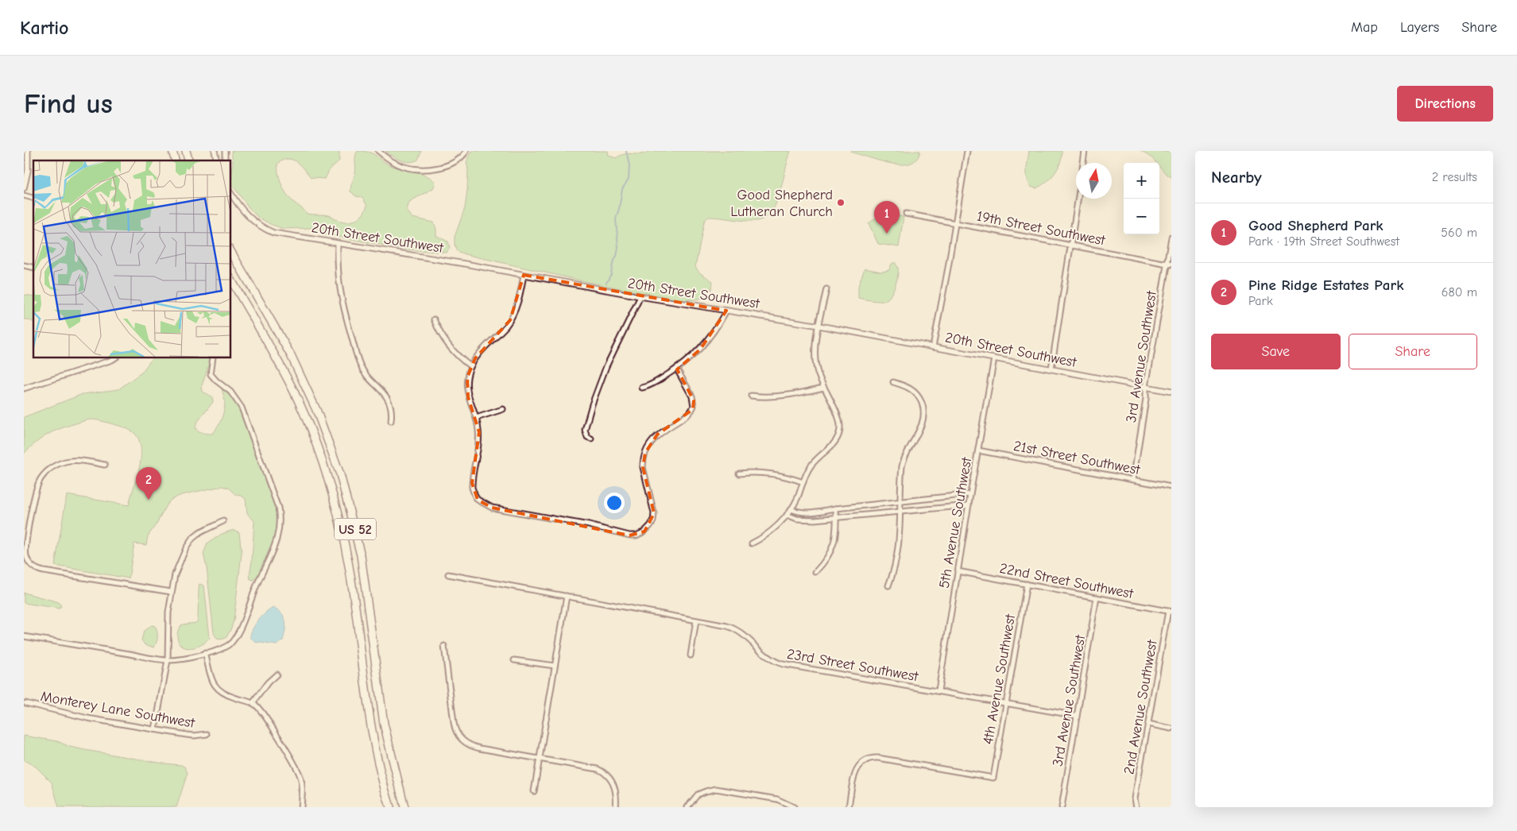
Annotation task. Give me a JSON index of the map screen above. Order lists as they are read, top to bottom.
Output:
{
  "streets": {
    "highway": ["US 52"],
    "street": [
      "19th Street Southwest",
      "20th Street Southwest",
      "3rd Avenue Southwest",
      "21st Street Southwest",
      "5th Avenue Southwest",
      "22nd Street Southwest",
      "23rd Street Southwest",
      "4th Avenue Southwest",
      "2nd Avenue Southwest",
      "Monterey Lane Southwest"
    ]
  },
  "crossings": [
    ["19th Street Southwest", "3rd Avenue Southwest"],
    ["20th Street Southwest", "3rd Avenue Southwest"],
    ["20th Street Southwest", "5th Avenue Southwest"],
    ["3rd Avenue Southwest", "21st Street Southwest"],
    ["3rd Avenue Southwest", "22nd Street Southwest"],
    ["3rd Avenue Southwest", "23rd Street Southwest"],
    ["21st Street Southwest", "5th Avenue Southwest"],
    ["5th Avenue Southwest", "22nd Street Southwest"],
    ["5th Avenue Southwest", "23rd Street Southwest"],
    ["22nd Street Southwest", "4th Avenue Southwest"],
    ["22nd Street Southwest", "2nd Avenue Southwest"],
    ["23rd Street Southwest", "4th Avenue Southwest"]
  ],
  "places": ["Good Shepherd Lutheran Church"],
  "north": "top",
  "page": {
    "header": "Kartio",
    "nav": ["Map", "Layers", "Share"],
    "buttons": [
      "Directions",
      ["Save", "Share"]
    ],
    "title": "Find us",
    "heading": ["Nearby", "2 results"],
    "map_buttons": ["+", "−"],
    "pins": ["1", "2"],
    "list": [
      {
        "mark": "1",
        "name": "Good Shepherd Park",
        "note": "Park · 19th Street Southwest",
        "value": "560 m"
      },
      {
        "mark": "2",
        "name": "Pine Ridge Estates Park",
        "note": "Park",
        "value": "680 m"
      }
    ]
  }
}
